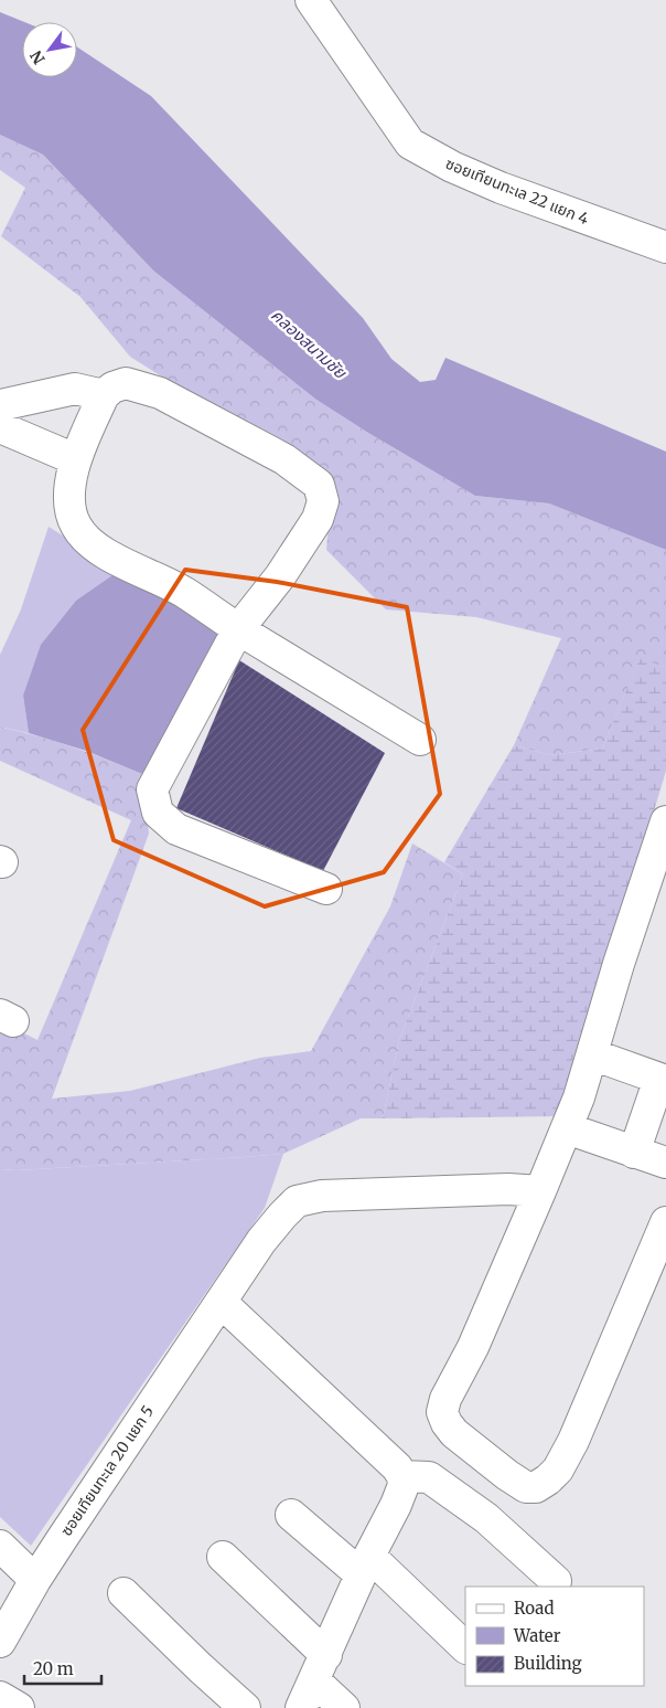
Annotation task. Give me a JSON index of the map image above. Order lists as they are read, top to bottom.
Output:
{
  "streets": {
    "street": ["ซอยเทียนทะเล 22 แยก 4", "ซอยเทียนทะเล 20 แยก 5"]
  },
  "water": ["คลองสนามชัย"],
  "legend": ["Road", "Water", "Building"],
  "scale_bar": "20 m",
  "north": "bottom left"
}
